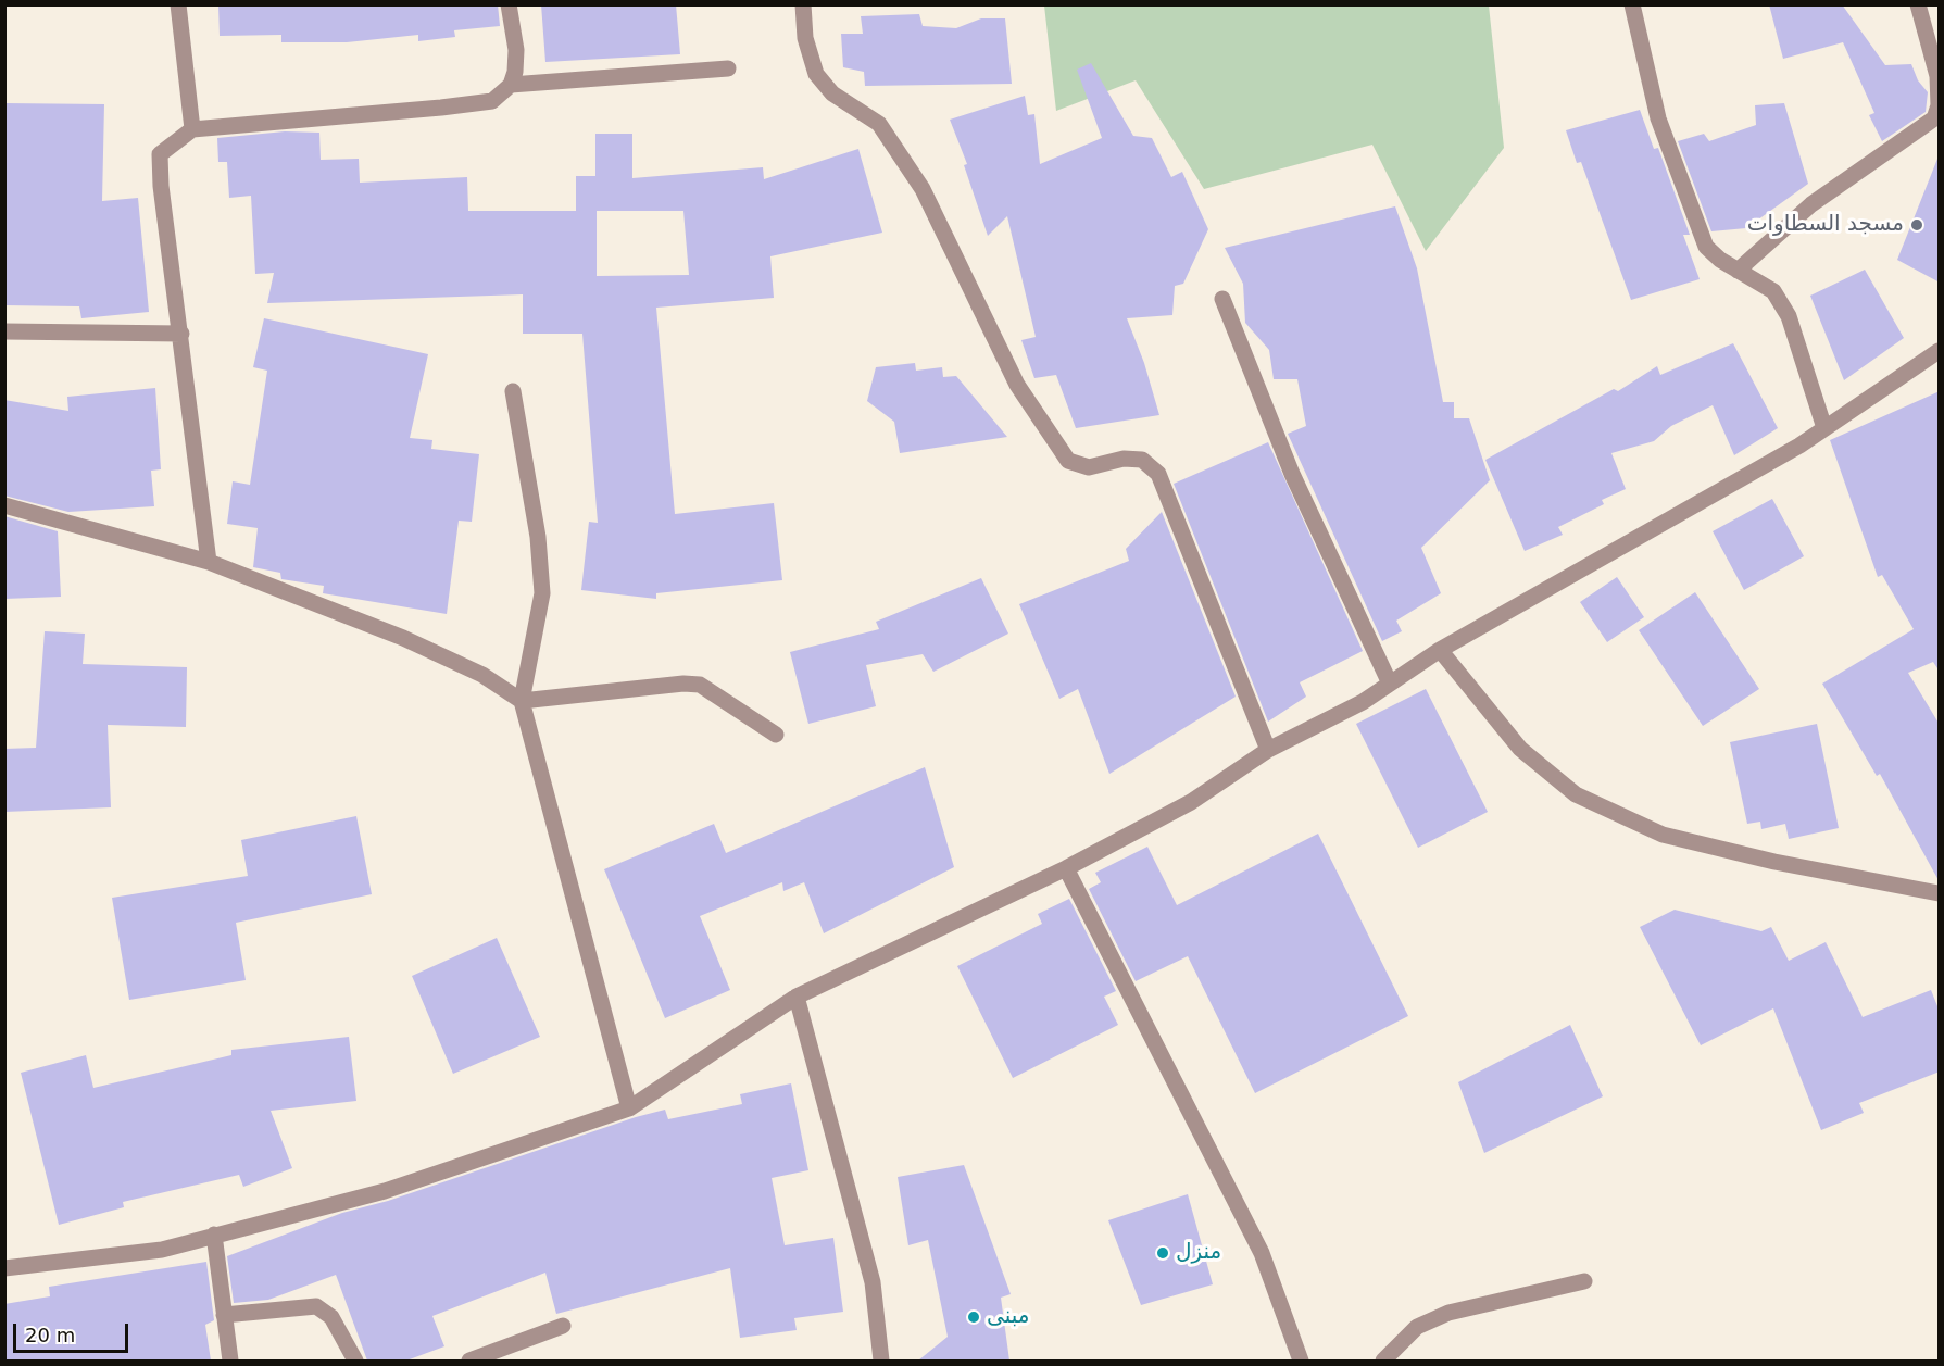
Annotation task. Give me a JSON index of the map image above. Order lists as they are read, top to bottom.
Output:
{
  "places": ["مسجد السطاوات", "منزل", "مبنى"],
  "scale_bar": "20 m"
}
